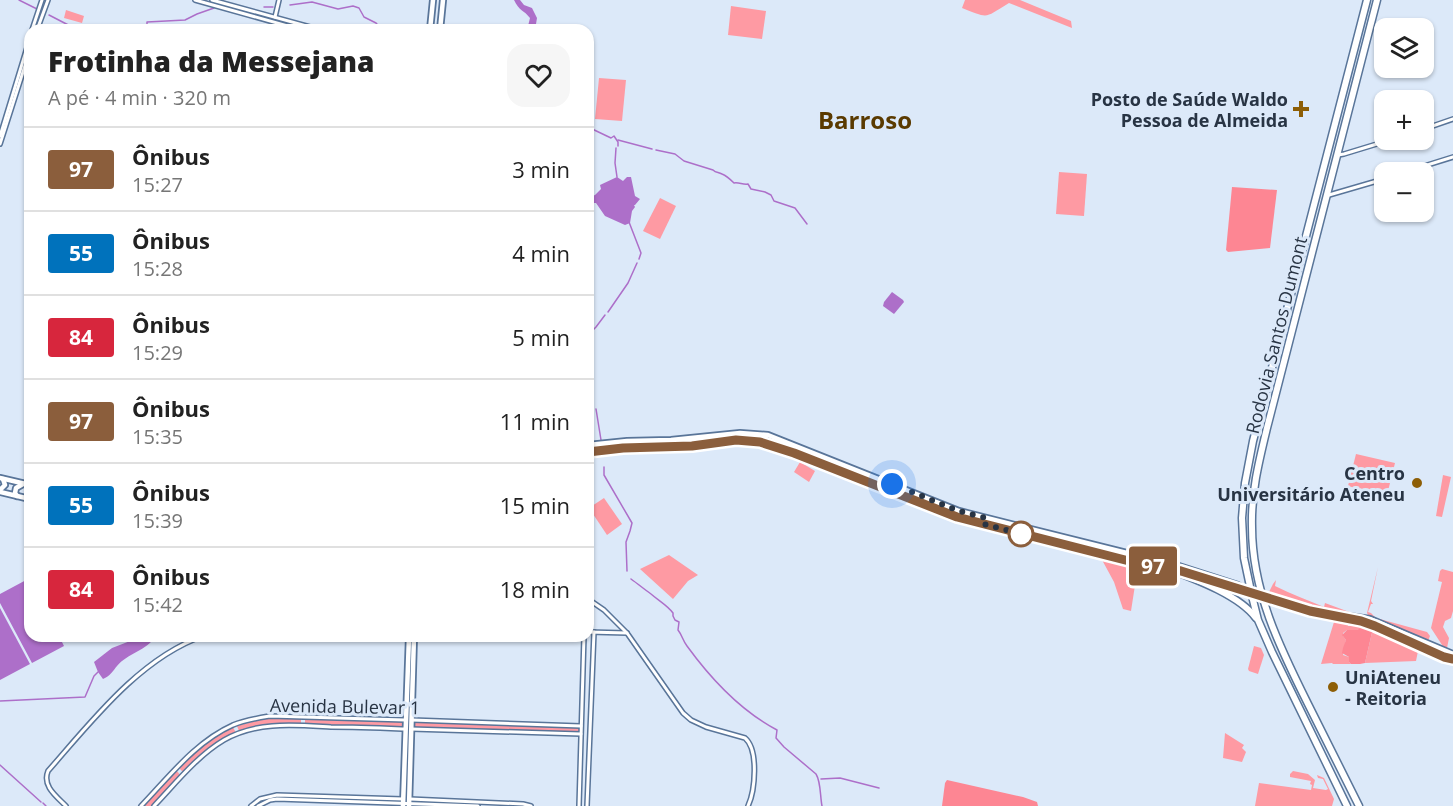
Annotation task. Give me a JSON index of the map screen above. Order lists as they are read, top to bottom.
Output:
{
  "streets": {
    "highway": ["Rodovia Santos Dumont"],
    "street": ["Avenida Bulevar 1"]
  },
  "districts": ["Barroso"],
  "places": {
    "health": ["Posto de Saúde Waldo Pessoa de Almeida"],
    "other": ["Centro Universitário Ateneu", "UniAteneu - Reitoria"]
  },
  "lines": ["bus line 97"],
  "page": {
    "on_map": "97",
    "map_buttons": ["+", "−"],
    "heading": ["Frotinha da Messejana", "A pé · 4 min · 320 m"],
    "list": [
      {
        "mark": "97",
        "name": "Ônibus",
        "note": "15:27",
        "value": "3 min"
      },
      {
        "mark": "55",
        "name": "Ônibus",
        "note": "15:28",
        "value": "4 min"
      },
      {
        "mark": "84",
        "name": "Ônibus",
        "note": "15:29",
        "value": "5 min"
      },
      {
        "mark": "97",
        "name": "Ônibus",
        "note": "15:35",
        "value": "11 min"
      },
      {
        "mark": "55",
        "name": "Ônibus",
        "note": "15:39",
        "value": "15 min"
      },
      {
        "mark": "84",
        "name": "Ônibus",
        "note": "15:42",
        "value": "18 min"
      }
    ]
  }
}
